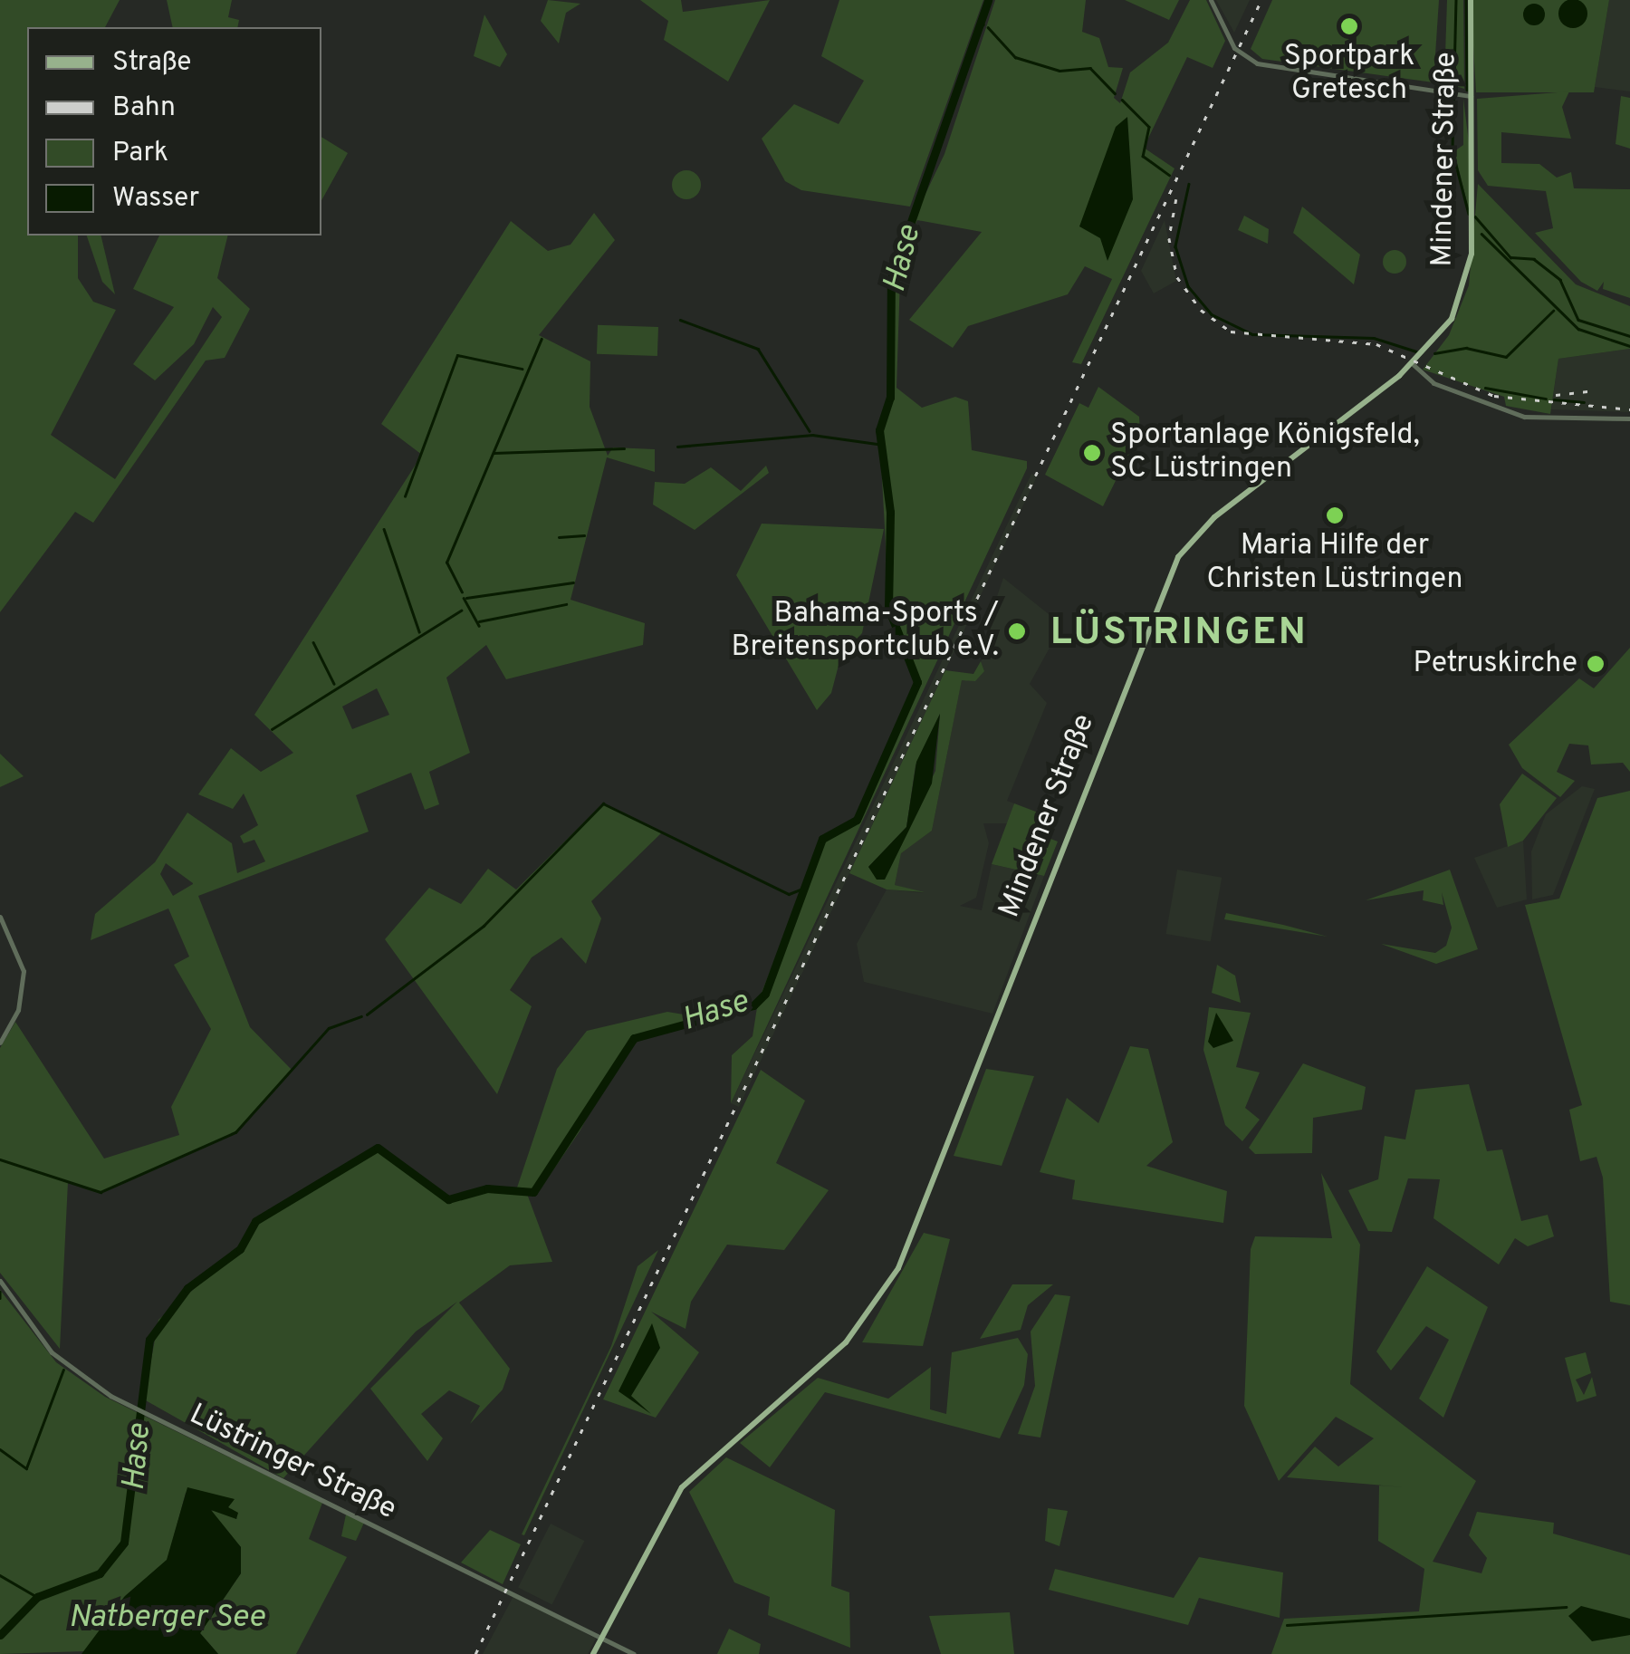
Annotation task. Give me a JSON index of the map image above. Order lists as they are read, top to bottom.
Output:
{
  "streets": {
    "main road": ["Mindener Straße"],
    "street": ["Lüstringer Straße"]
  },
  "crossings": [
    ["Mindener Straße", "Lüstringer Straße"]
  ],
  "districts": ["LÜSTRINGEN"],
  "water": ["Hase", "Natberger See"],
  "places": [
    "Sportpark Gretesch",
    "Sportanlage Königsfeld, SC Lüstringen",
    "Maria Hilfe der Christen Lüstringen",
    "Bahama-Sports / Breitensportclub e.V.",
    "Petruskirche"
  ],
  "legend": [
    "Straße",
    "Bahn",
    "Park",
    "Wasser"
  ]
}
